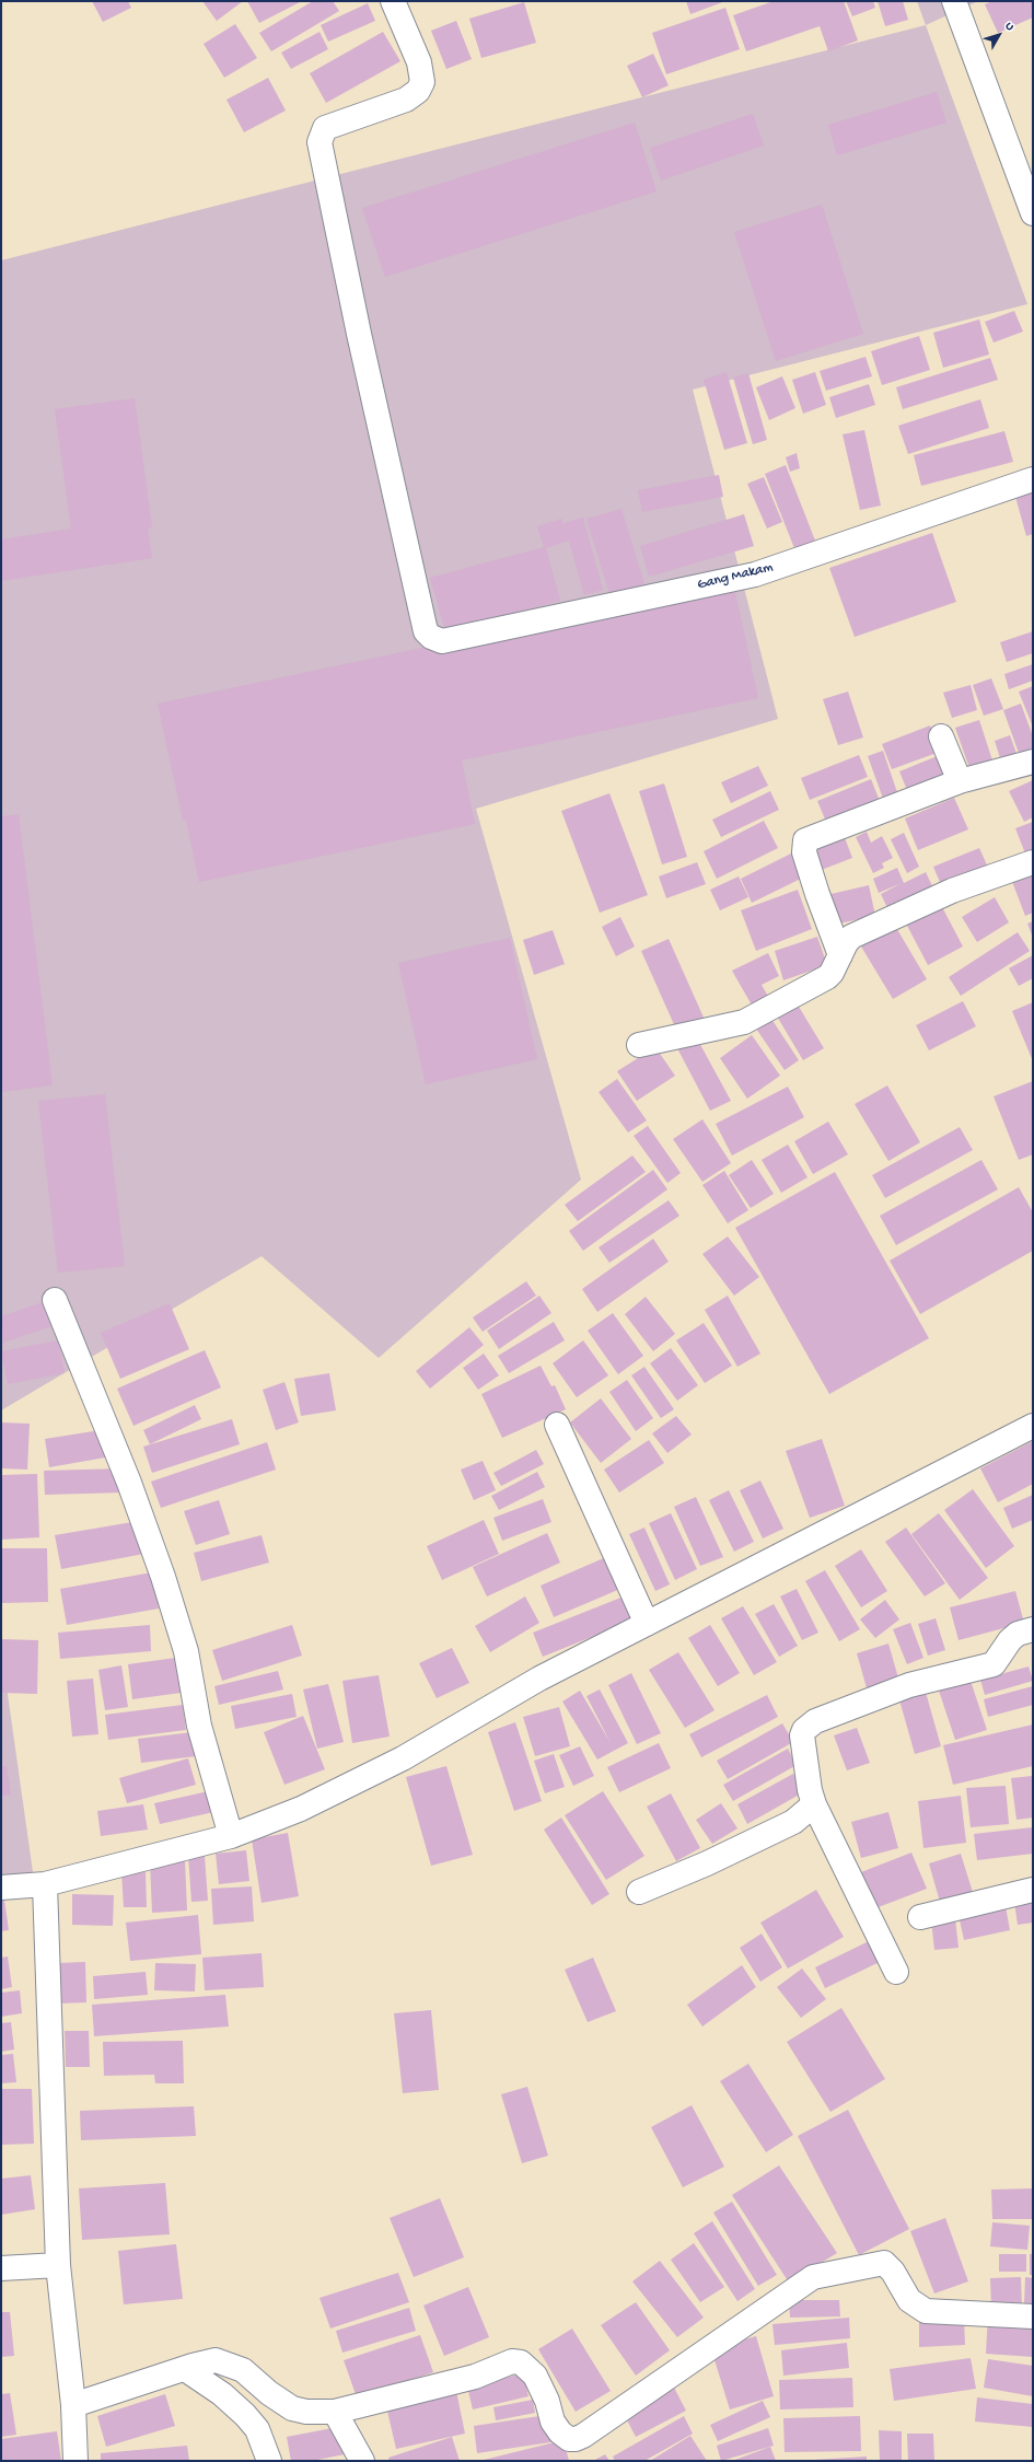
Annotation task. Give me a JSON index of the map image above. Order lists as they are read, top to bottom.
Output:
{
  "streets": {
    "street": ["Gang Makam"]
  },
  "north": "top right"
}
